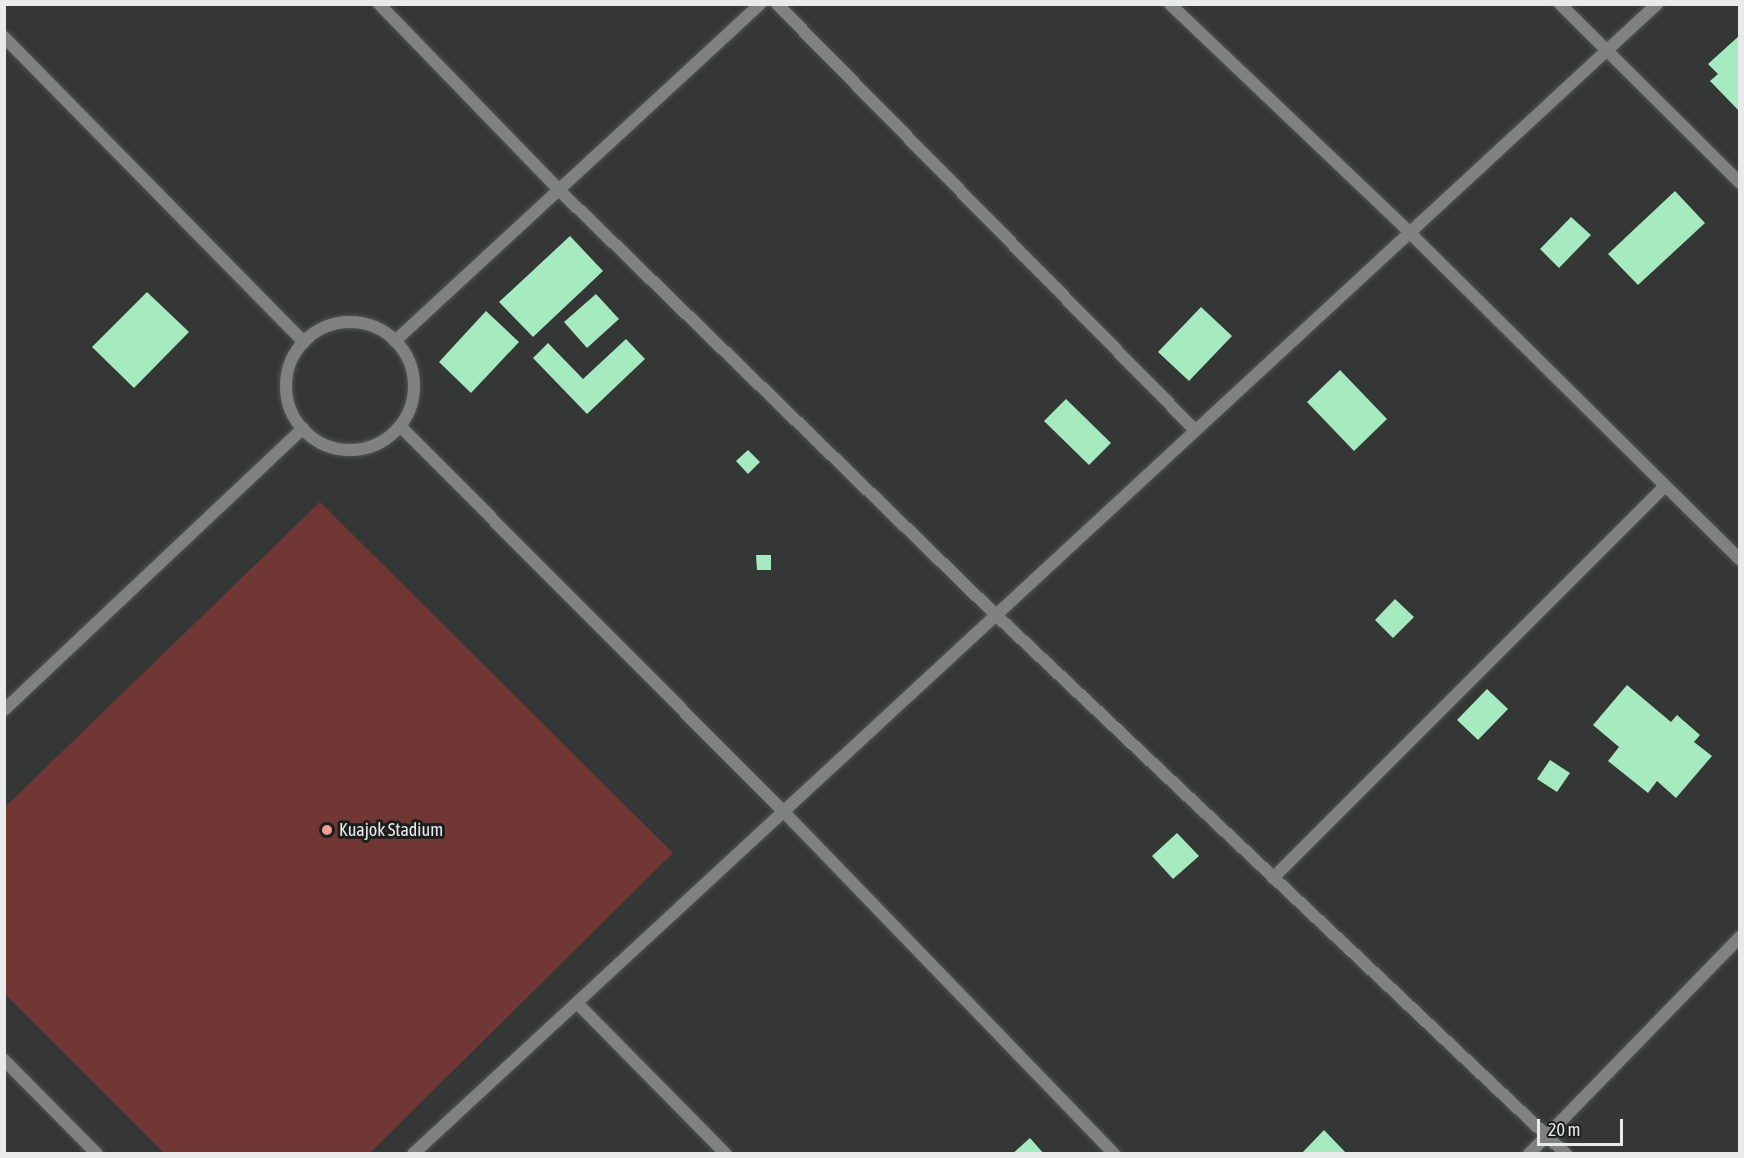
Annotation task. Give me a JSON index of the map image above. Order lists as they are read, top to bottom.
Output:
{
  "places": ["Kuajok Stadium"],
  "scale_bar": "20 m"
}
